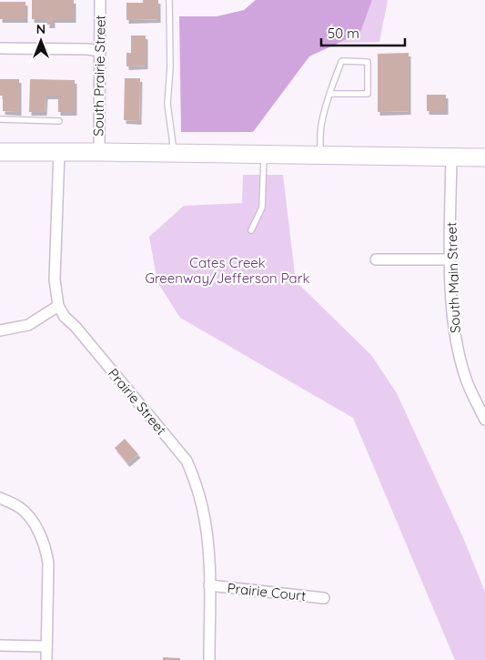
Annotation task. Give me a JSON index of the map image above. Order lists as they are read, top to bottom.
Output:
{
  "streets": {
    "street": [
      "South Prairie Street",
      "South Main Street",
      "Prairie Street",
      "Prairie Court"
    ]
  },
  "crossings": [
    ["Prairie Street", "Prairie Court"]
  ],
  "parks": ["Cates Creek Greenway/Jefferson Park"],
  "scale_bar": "50 m",
  "north": "top"
}
